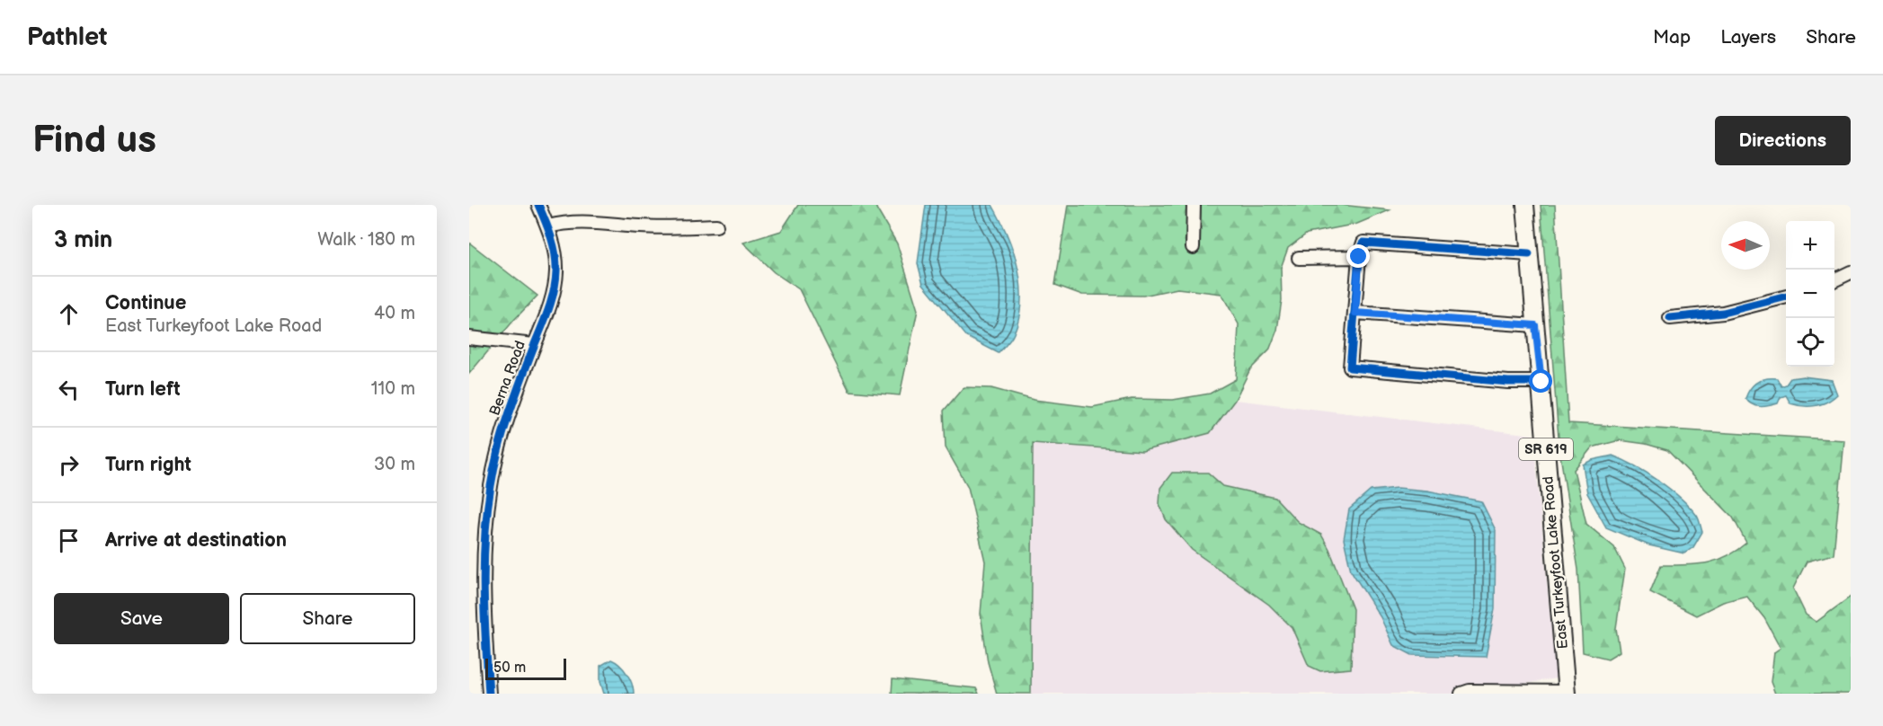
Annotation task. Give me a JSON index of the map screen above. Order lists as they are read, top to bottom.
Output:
{
  "streets": {
    "main road": ["SR 619", "East Turkeyfoot Lake Road"],
    "street": ["Berna Road"]
  },
  "scale_bar": "50 m",
  "north": "left",
  "page": {
    "header": "Pathlet",
    "nav": ["Map", "Layers", "Share"],
    "buttons": [
      "Directions",
      ["Save", "Share"]
    ],
    "title": "Find us",
    "heading": ["3 min", "Walk · 180 m"],
    "map_buttons": ["+", "−"],
    "list": [
      ["Continue", "East Turkeyfoot Lake Road", "40 m"],
      ["Turn left", "110 m"],
      ["Turn right", "30 m"],
      "Arrive at destination"
    ],
    "scale": "50 m"
  }
}
